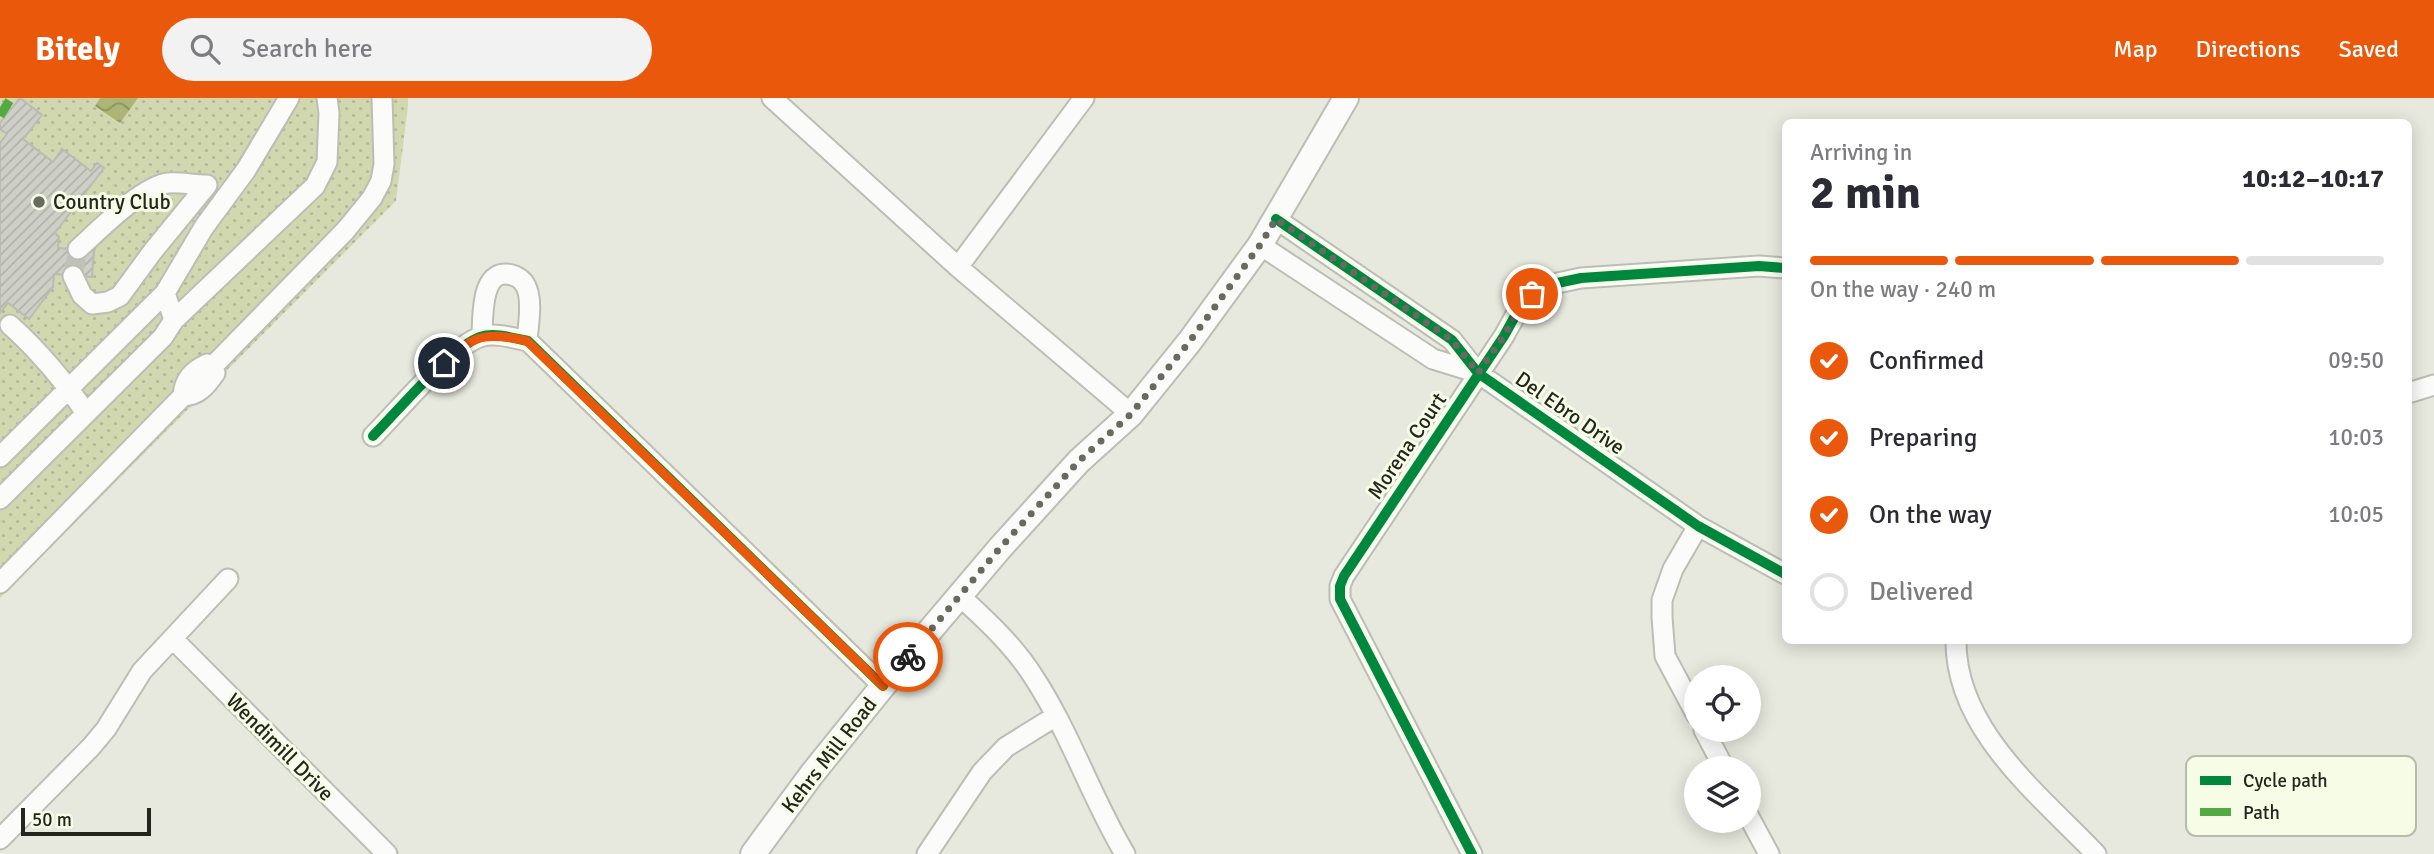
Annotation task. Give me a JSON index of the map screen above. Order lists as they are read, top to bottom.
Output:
{
  "streets": {
    "main road": ["Kehrs Mill Road"],
    "street": ["Del Ebro Drive", "Morena Court", "Wendimill Drive"]
  },
  "crossings": [
    ["Del Ebro Drive", "Morena Court"],
    ["Del Ebro Drive", "Kehrs Mill Road"]
  ],
  "places": ["Country Club"],
  "legend": ["Cycle path", "Path"],
  "scale_bar": "50 m",
  "page": {
    "header": "Bitely",
    "search": "Search here",
    "nav": ["Map", "Directions", "Saved"],
    "heading": ["2 min", "Arriving in", "10:12–10:17"],
    "bar": "On the way · 240 m",
    "list": [
      ["Confirmed", "09:50"],
      ["Preparing", "10:03"],
      ["On the way", "10:05"],
      "Delivered"
    ],
    "scale": "50 m"
  }
}
